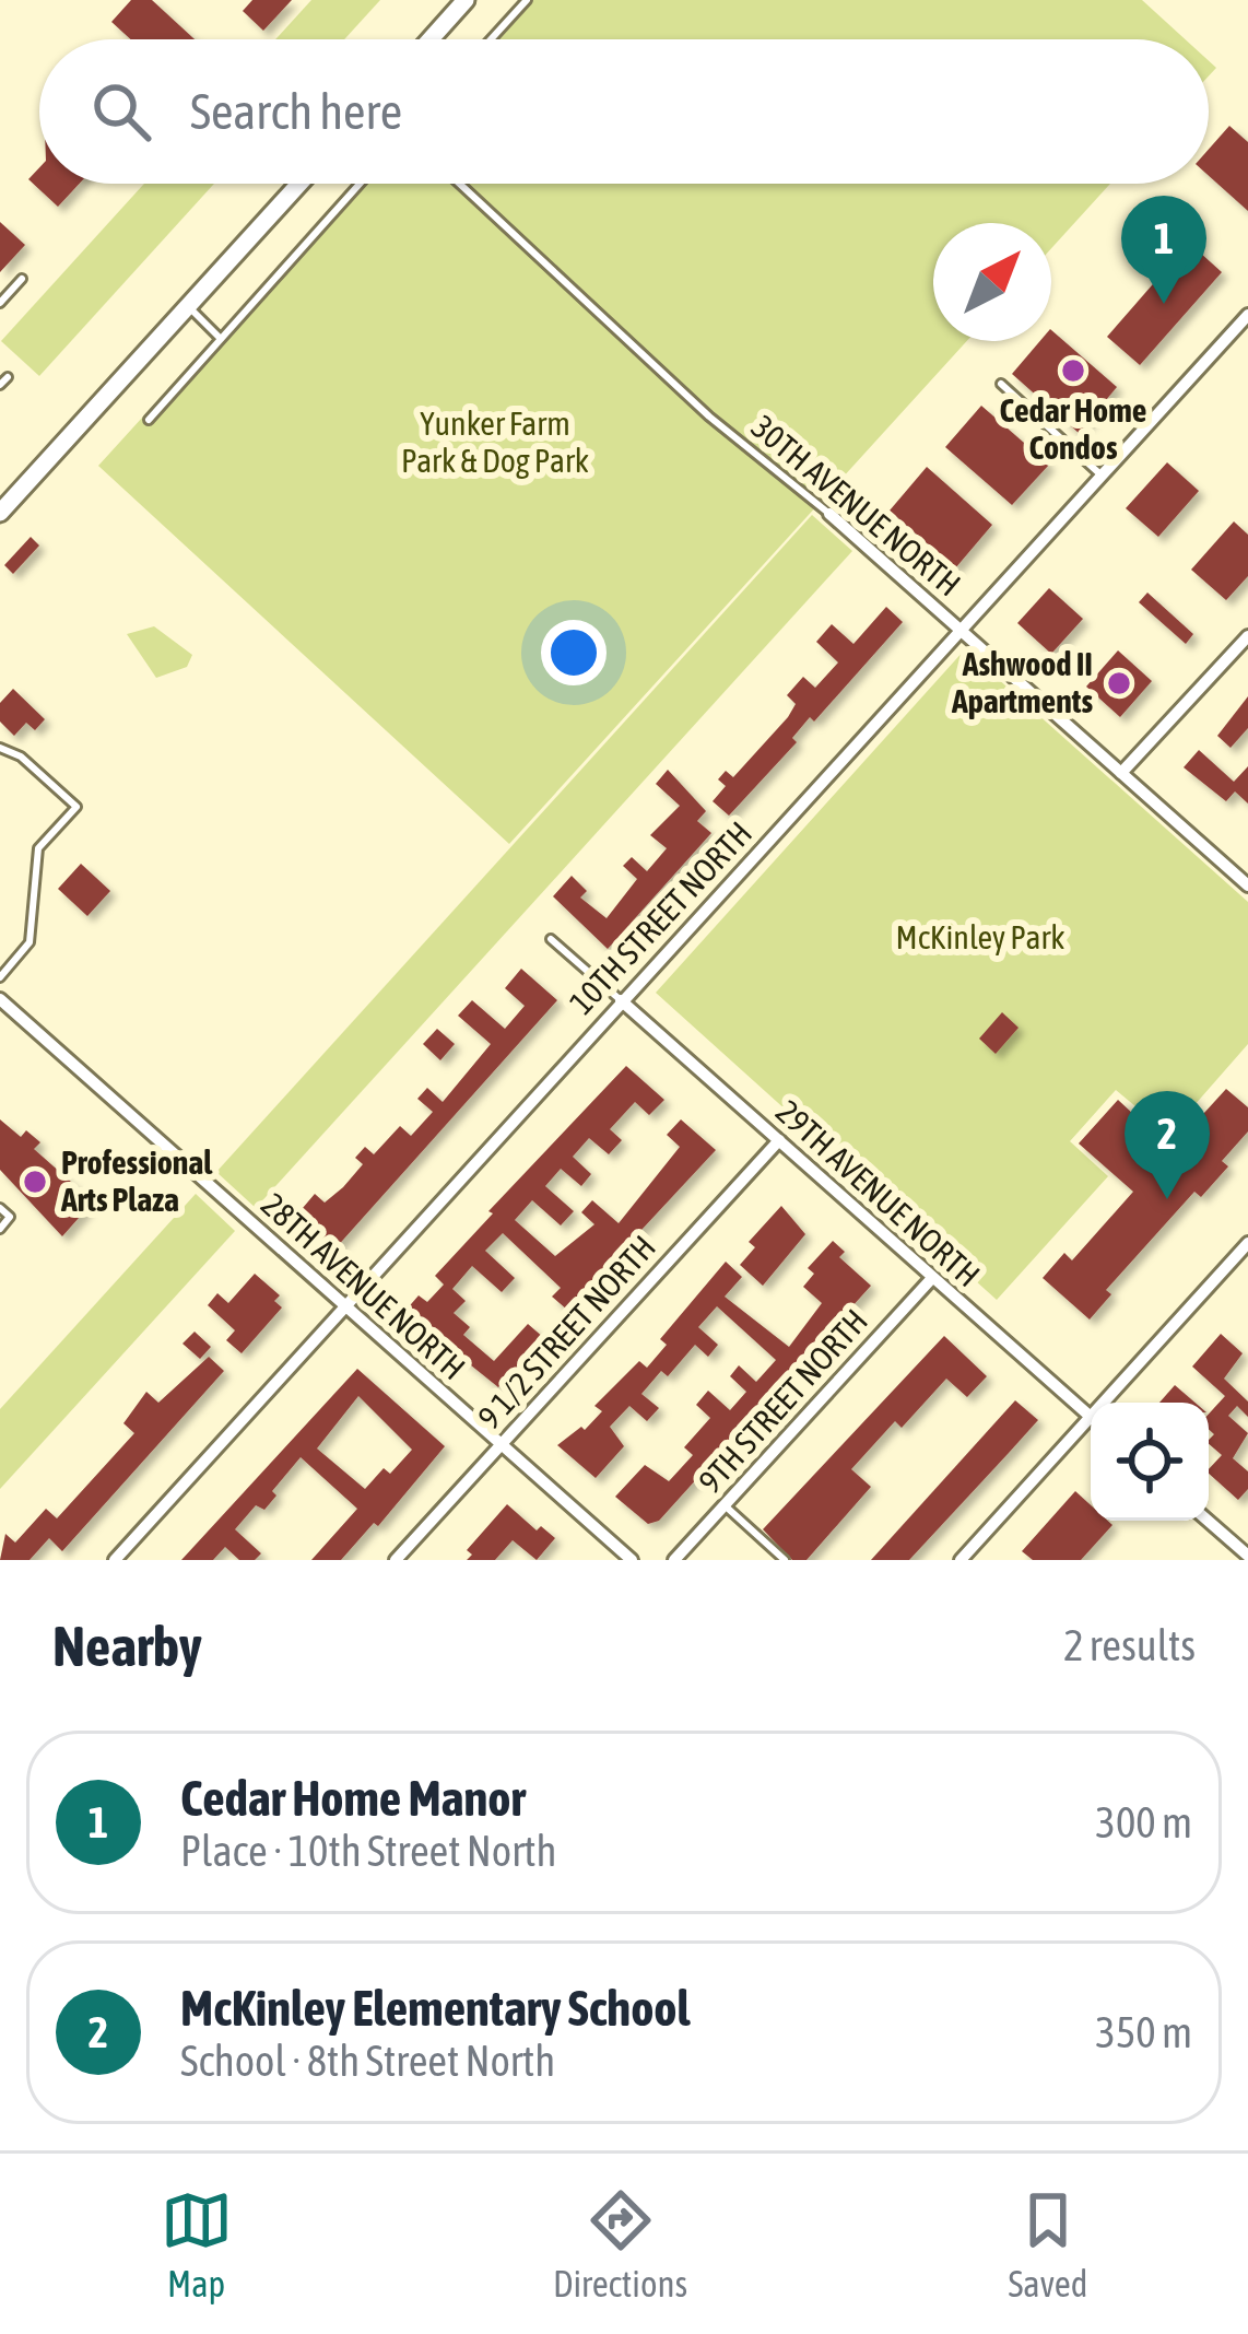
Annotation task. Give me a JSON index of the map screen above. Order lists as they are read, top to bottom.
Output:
{
  "streets": {
    "street": [
      "30TH AVENUE NORTH",
      "10TH STREET NORTH",
      "29TH AVENUE NORTH",
      "28TH AVENUE NORTH",
      "9 1/2 STREET NORTH",
      "9TH STREET NORTH"
    ]
  },
  "crossings": [
    ["30TH AVENUE NORTH", "10TH STREET NORTH"],
    ["10TH STREET NORTH", "29TH AVENUE NORTH"],
    ["10TH STREET NORTH", "28TH AVENUE NORTH"],
    ["29TH AVENUE NORTH", "9 1/2 STREET NORTH"],
    ["29TH AVENUE NORTH", "9TH STREET NORTH"],
    ["28TH AVENUE NORTH", "9 1/2 STREET NORTH"]
  ],
  "parks": ["Yunker Farm Park & Dog Park", "McKinley Park"],
  "places": ["Cedar Home Condos", "Ashwood II Apartments", "Professional Arts Plaza"],
  "north": "top right",
  "page": {
    "search": "Search here",
    "pins": ["1", "2"],
    "heading": ["Nearby", "2 results"],
    "list": [
      {
        "mark": "1",
        "name": "Cedar Home Manor",
        "note": "Place · 10th Street North",
        "value": "300 m"
      },
      {
        "mark": "2",
        "name": "McKinley Elementary School",
        "note": "School · 8th Street North",
        "value": "350 m"
      }
    ],
    "nav": ["Map", "Directions", "Saved"]
  }
}
